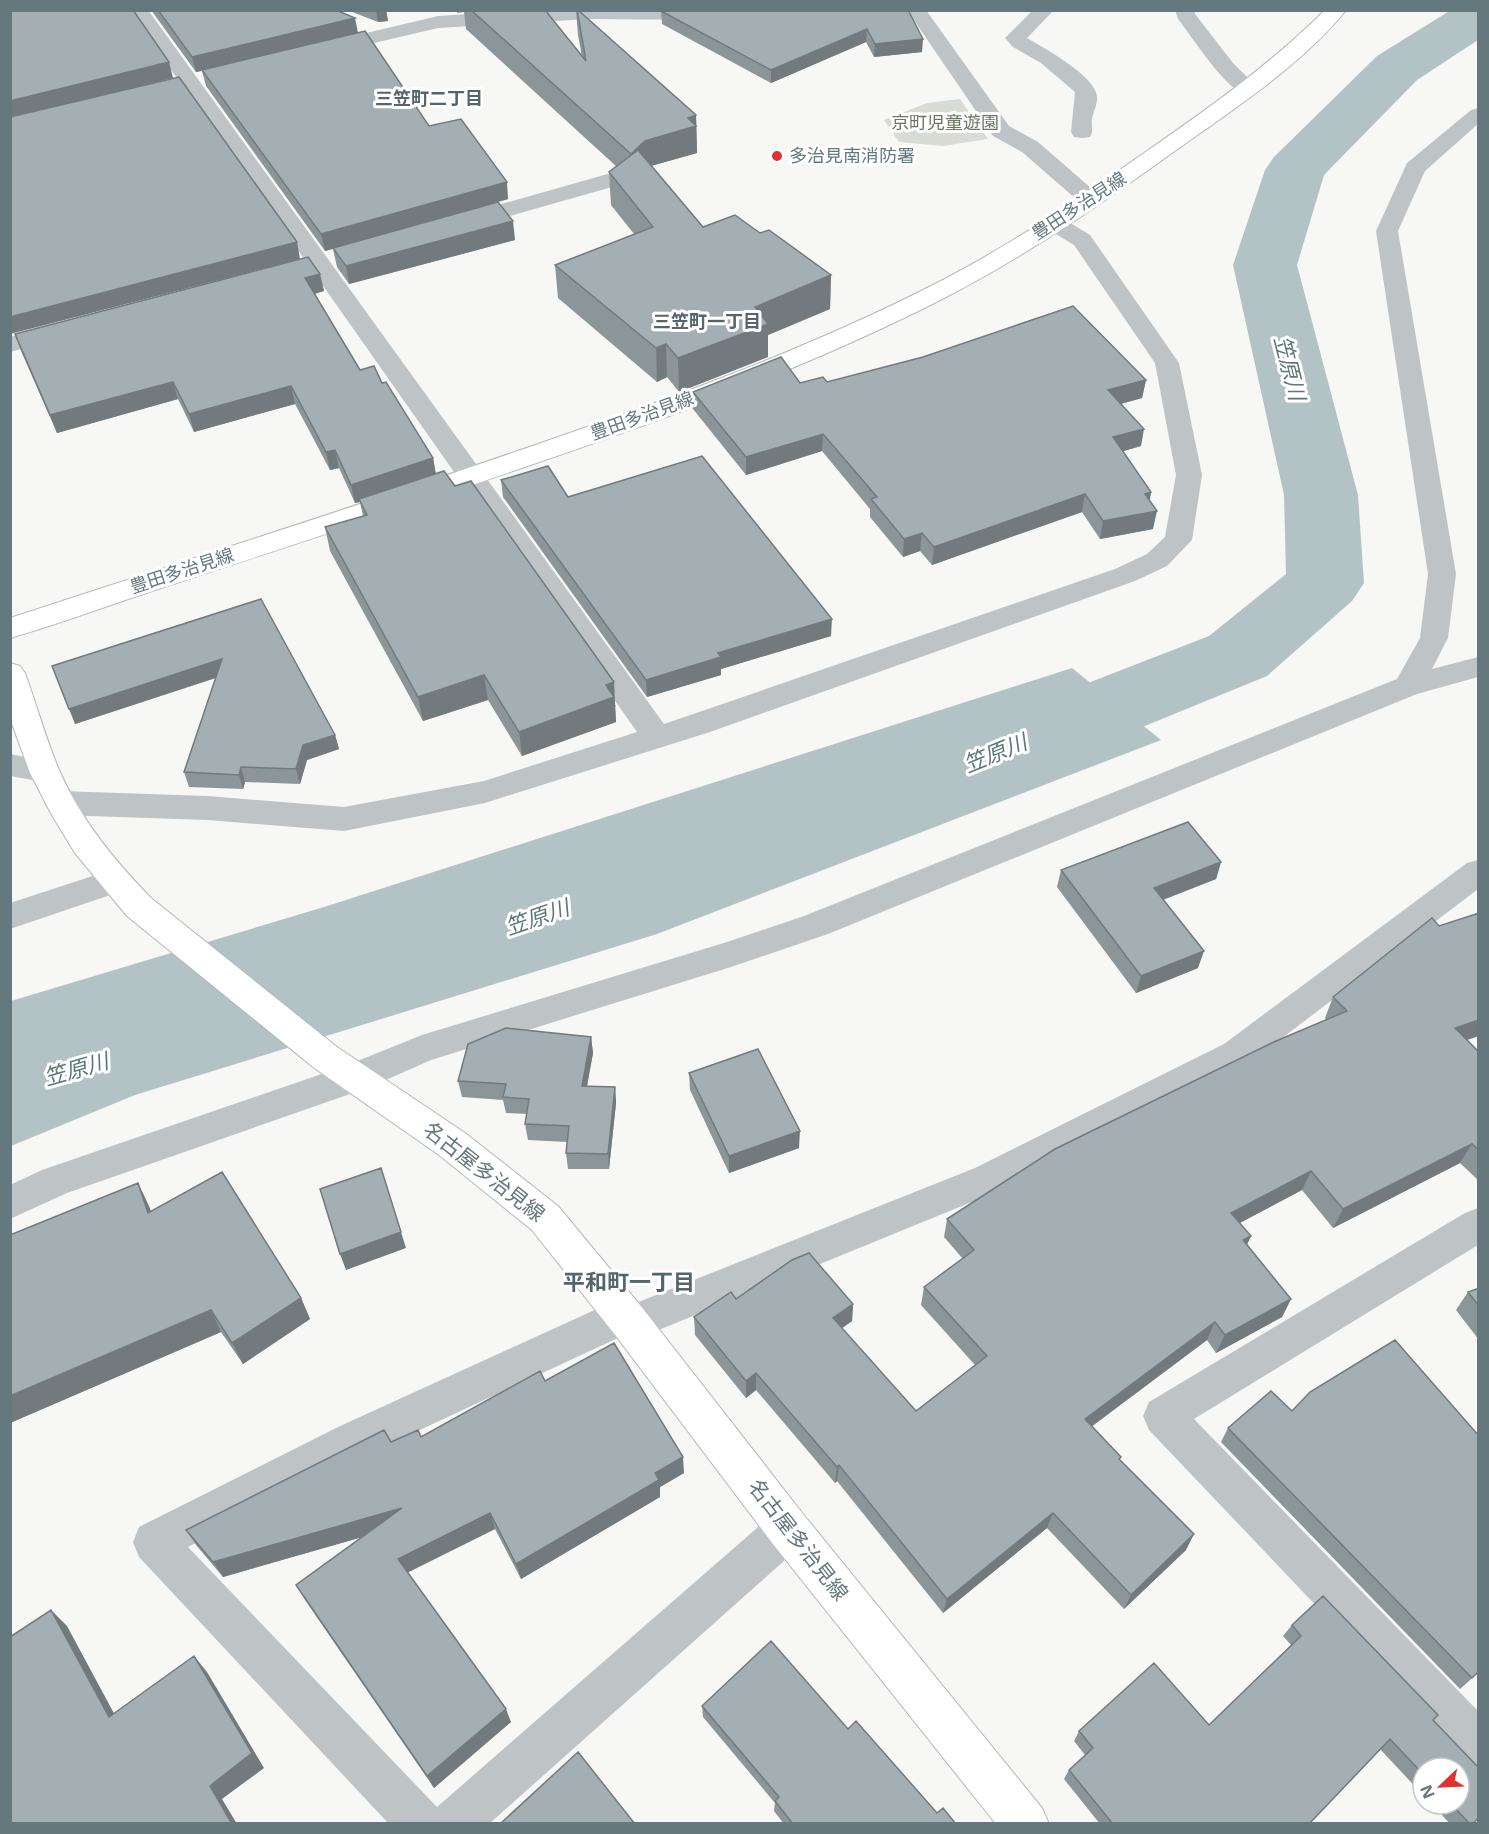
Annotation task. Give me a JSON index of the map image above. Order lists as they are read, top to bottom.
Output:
{
  "streets": {
    "main road": ["豊田多治見線", "名古屋多治見線"]
  },
  "districts": ["三笠町二丁目", "三笠町一丁目", "平和町一丁目"],
  "water": ["笠原川"],
  "parks": ["京町児童遊園"],
  "places": ["多治見南消防署"],
  "north": "bottom left"
}
